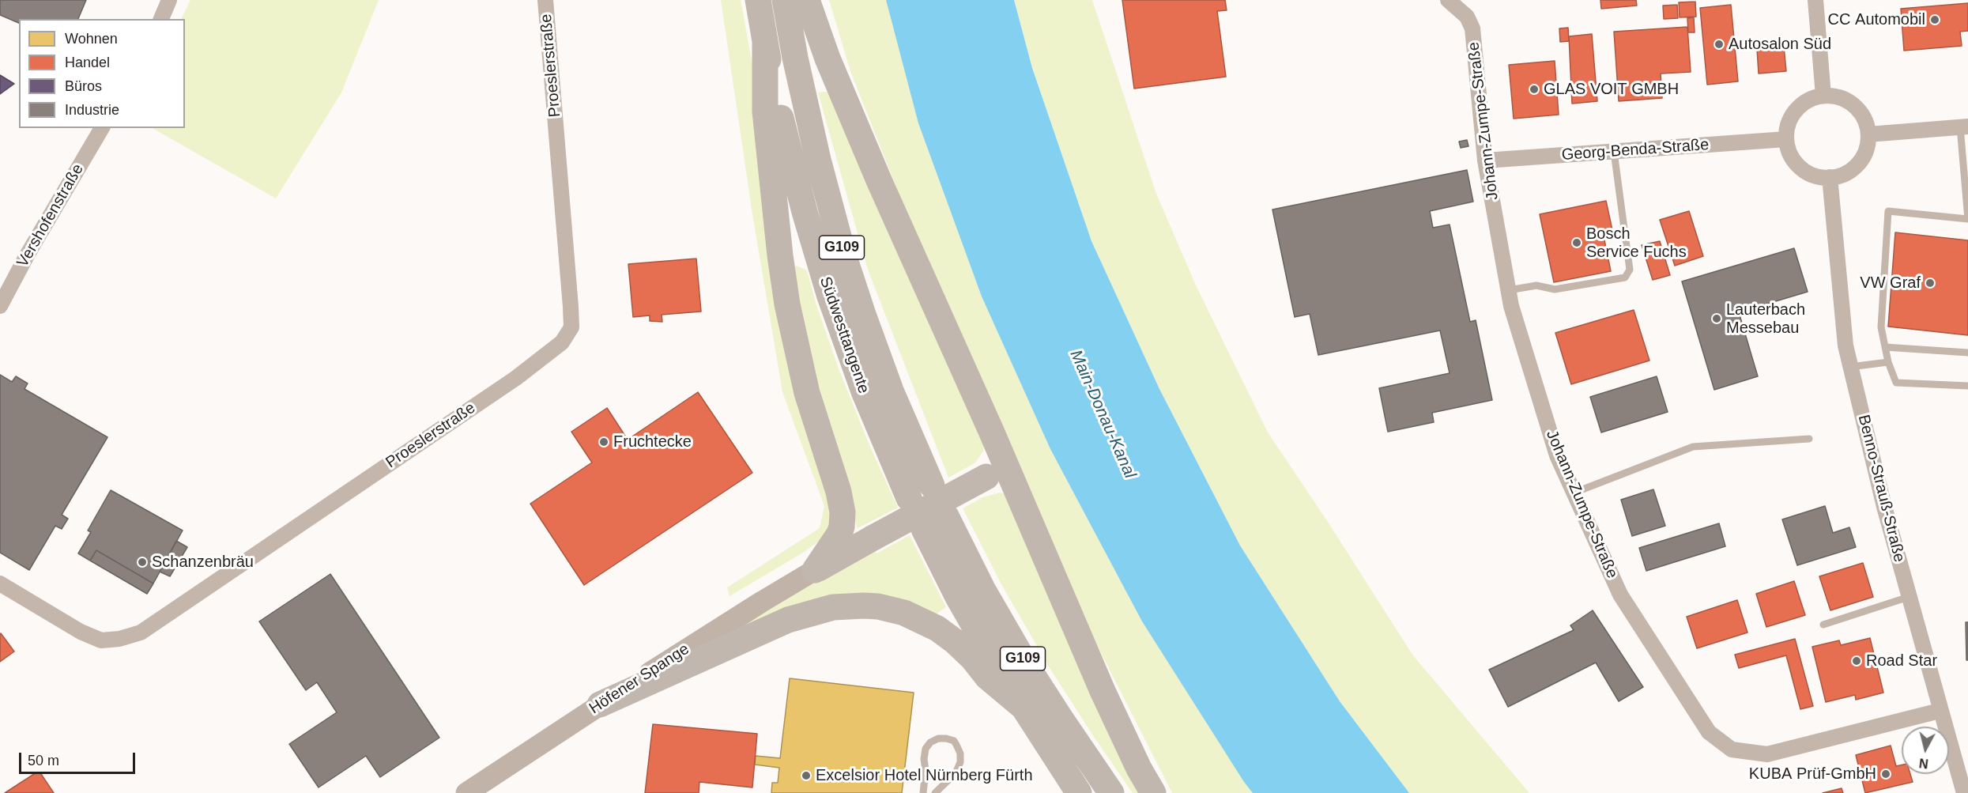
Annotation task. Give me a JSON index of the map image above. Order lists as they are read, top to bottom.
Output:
{
  "streets": {
    "highway": ["G109", "Südwesttangente"],
    "main road": ["Höfener Spange"],
    "street": [
      "Proeslerstraße",
      "Johann-Zumpe-Straße",
      "Georg-Benda-Straße",
      "Vershofenstraße",
      "Benno-Strauß-Straße"
    ]
  },
  "crossings": [
    ["Johann-Zumpe-Straße", "Georg-Benda-Straße"],
    ["Johann-Zumpe-Straße", "Benno-Strauß-Straße"],
    ["Georg-Benda-Straße", "Benno-Strauß-Straße"]
  ],
  "water": ["Main-Donau-Kanal"],
  "places": [
    "CC Automobil",
    "Autosalon Süd",
    "GLAS VOIT GMBH",
    "Bosch Service Fuchs",
    "VW Graf",
    "Lauterbach Messebau",
    "Fruchtecke",
    "Schanzenbräu",
    "Road Star",
    "KUBA Prüf-GmbH",
    "Excelsior Hotel Nürnberg Fürth"
  ],
  "legend": [
    "Wohnen",
    "Handel",
    "Büros",
    "Industrie"
  ],
  "scale_bar": "50 m",
  "north": "bottom"
}
